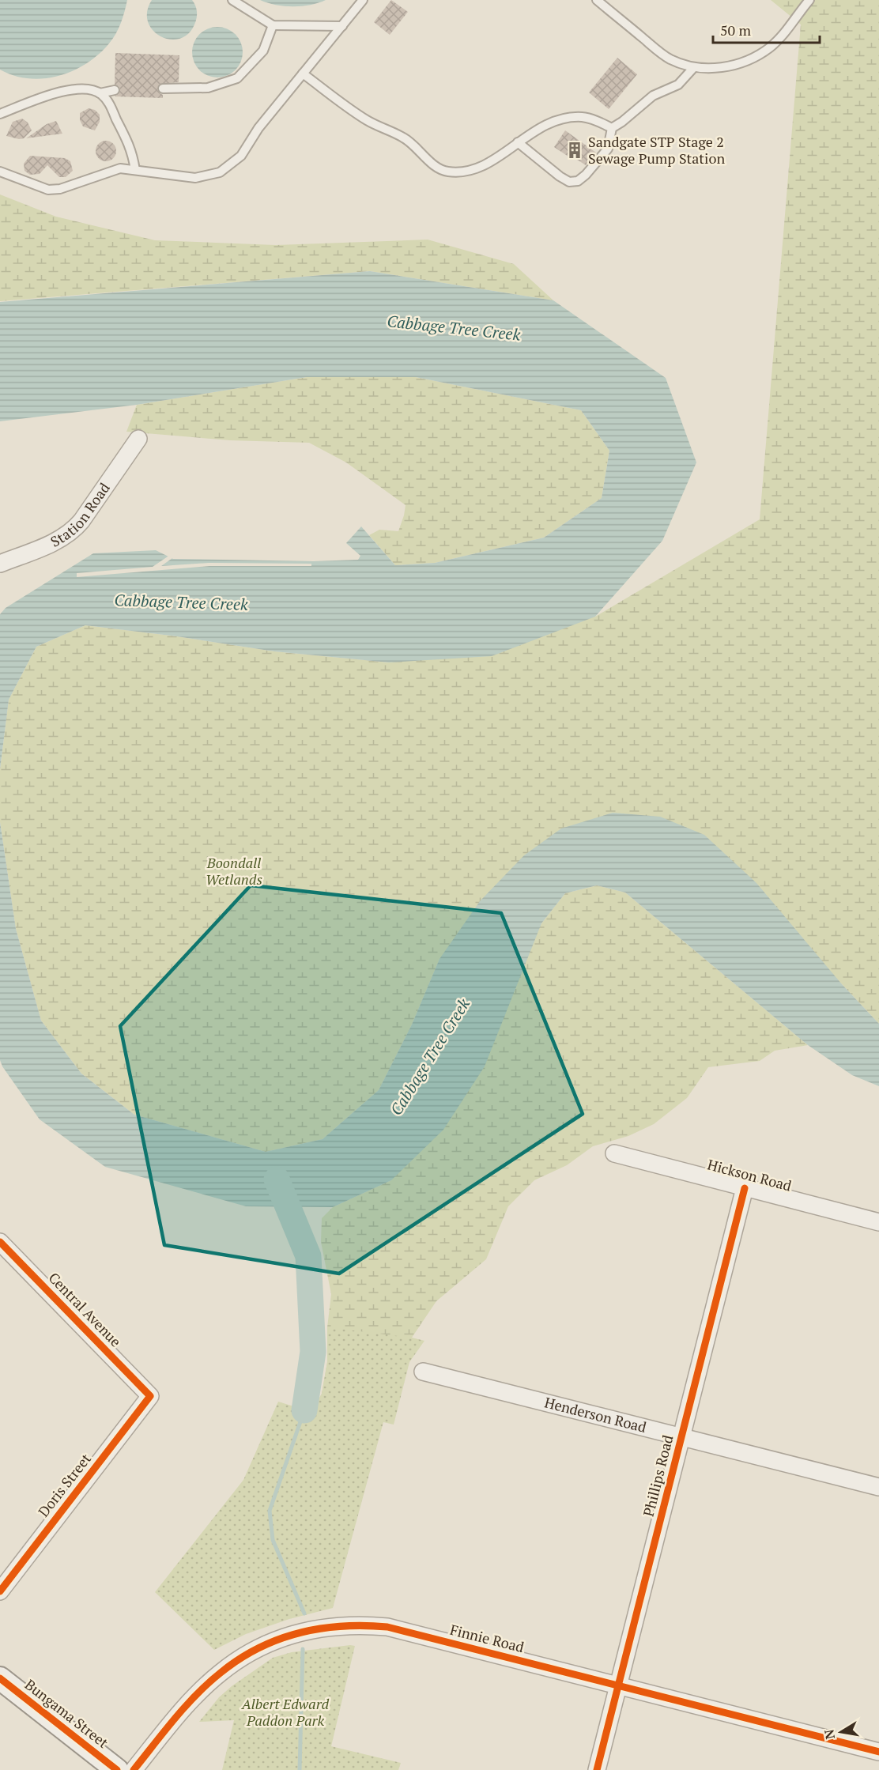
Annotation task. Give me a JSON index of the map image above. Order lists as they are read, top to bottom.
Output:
{
  "streets": {
    "street": [
      "Station Road",
      "Hickson Road",
      "Central Avenue",
      "Henderson Road",
      "Phillips Road",
      "Doris Street",
      "Finnie Road",
      "Bungama Street"
    ]
  },
  "crossings": [
    ["Hickson Road", "Phillips Road"],
    ["Central Avenue", "Doris Street"],
    ["Henderson Road", "Phillips Road"],
    ["Phillips Road", "Finnie Road"]
  ],
  "water": ["Cabbage Tree Creek"],
  "parks": ["Boondall Wetlands", "Albert Edward Paddon Park"],
  "places": {
    "building": ["Sandgate STP Stage 2 Sewage Pump Station"]
  },
  "scale_bar": "50 m",
  "north": "left"
}
